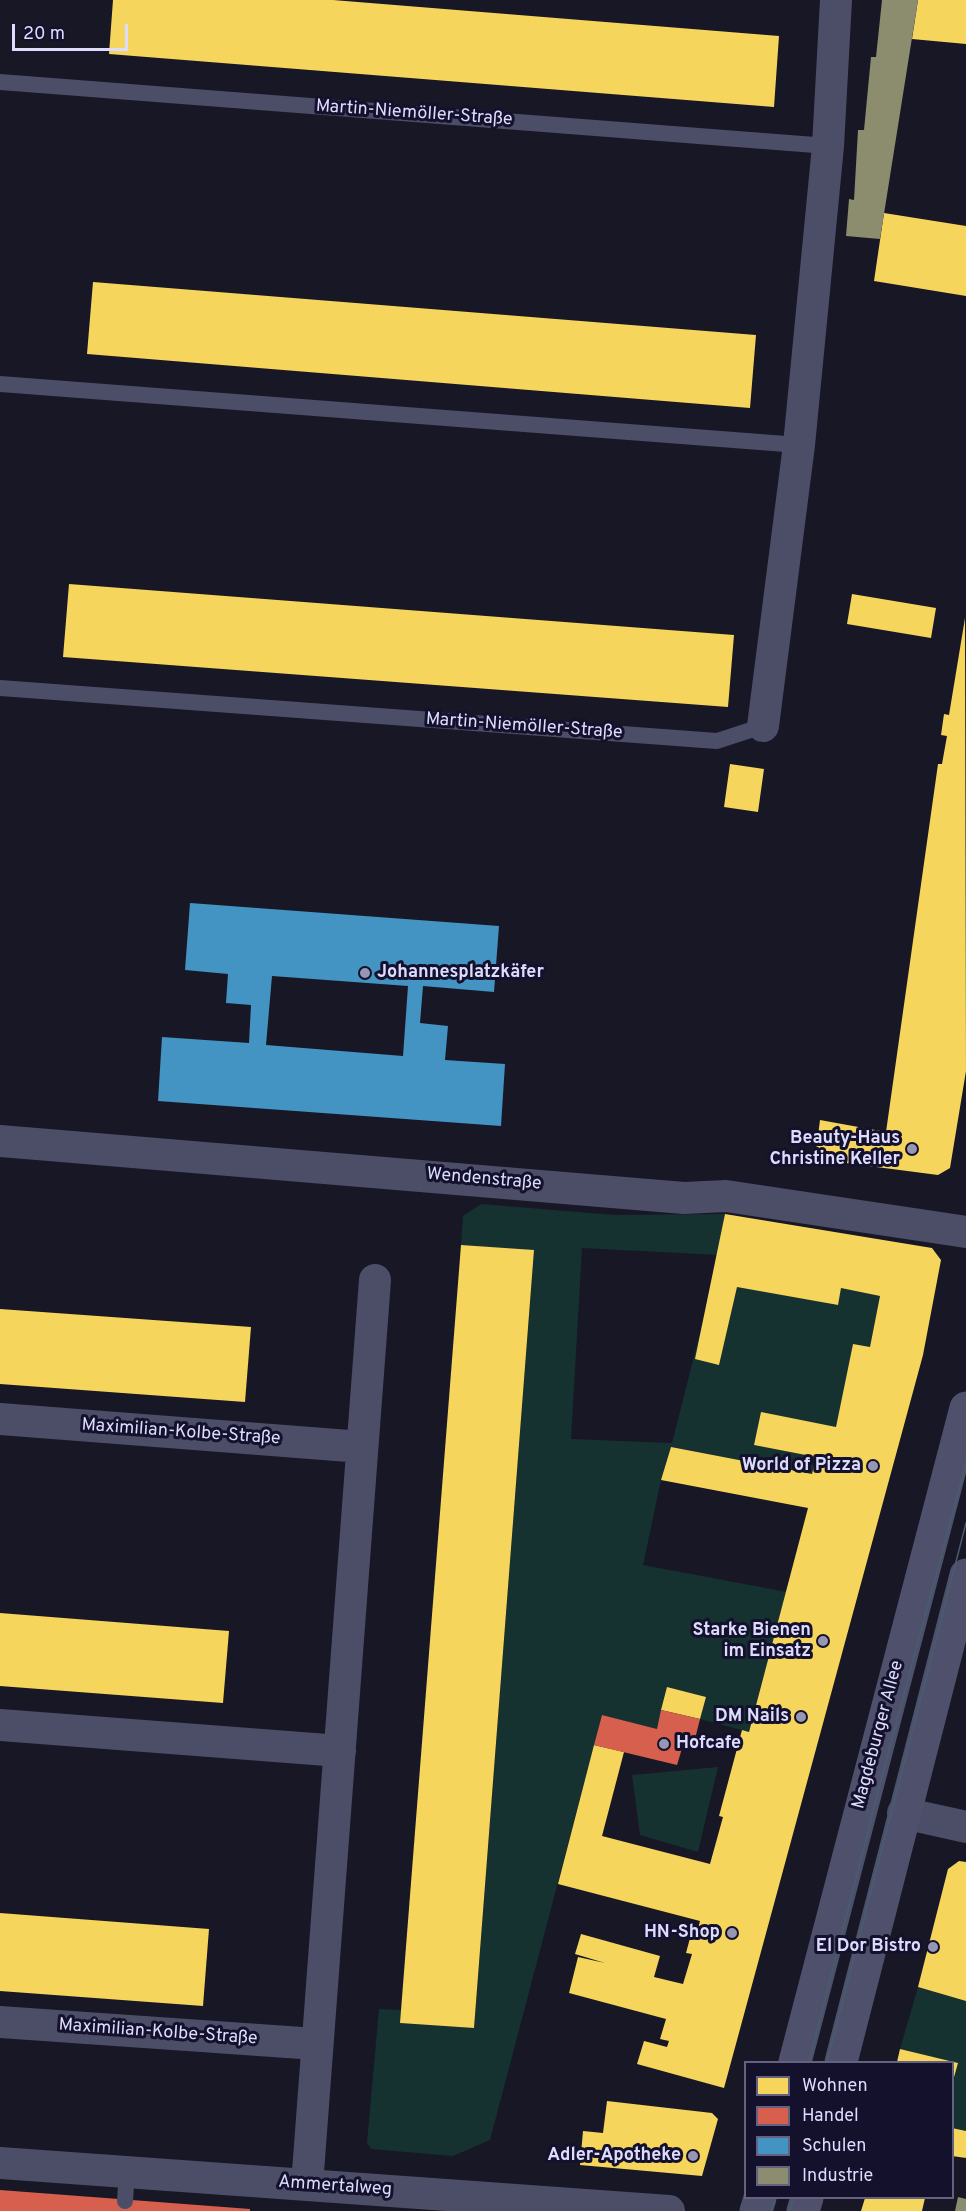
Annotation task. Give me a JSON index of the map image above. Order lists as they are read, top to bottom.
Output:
{
  "streets": {
    "main road": ["Magdeburger Allee"],
    "street": [
      "Martin-Niemöller-Straße",
      "Wendenstraße",
      "Maximilian-Kolbe-Straße",
      "Ammertalweg"
    ]
  },
  "places": [
    "Johannesplatzkäfer",
    "Beauty-Haus Christine Keller",
    "World of Pizza",
    "Starke Bienen im Einsatz",
    "DM Nails",
    "Hofcafe",
    "HN-Shop",
    "El Dor Bistro",
    "Adler-Apotheke"
  ],
  "legend": [
    "Wohnen",
    "Handel",
    "Schulen",
    "Industrie"
  ],
  "scale_bar": "20 m"
}
